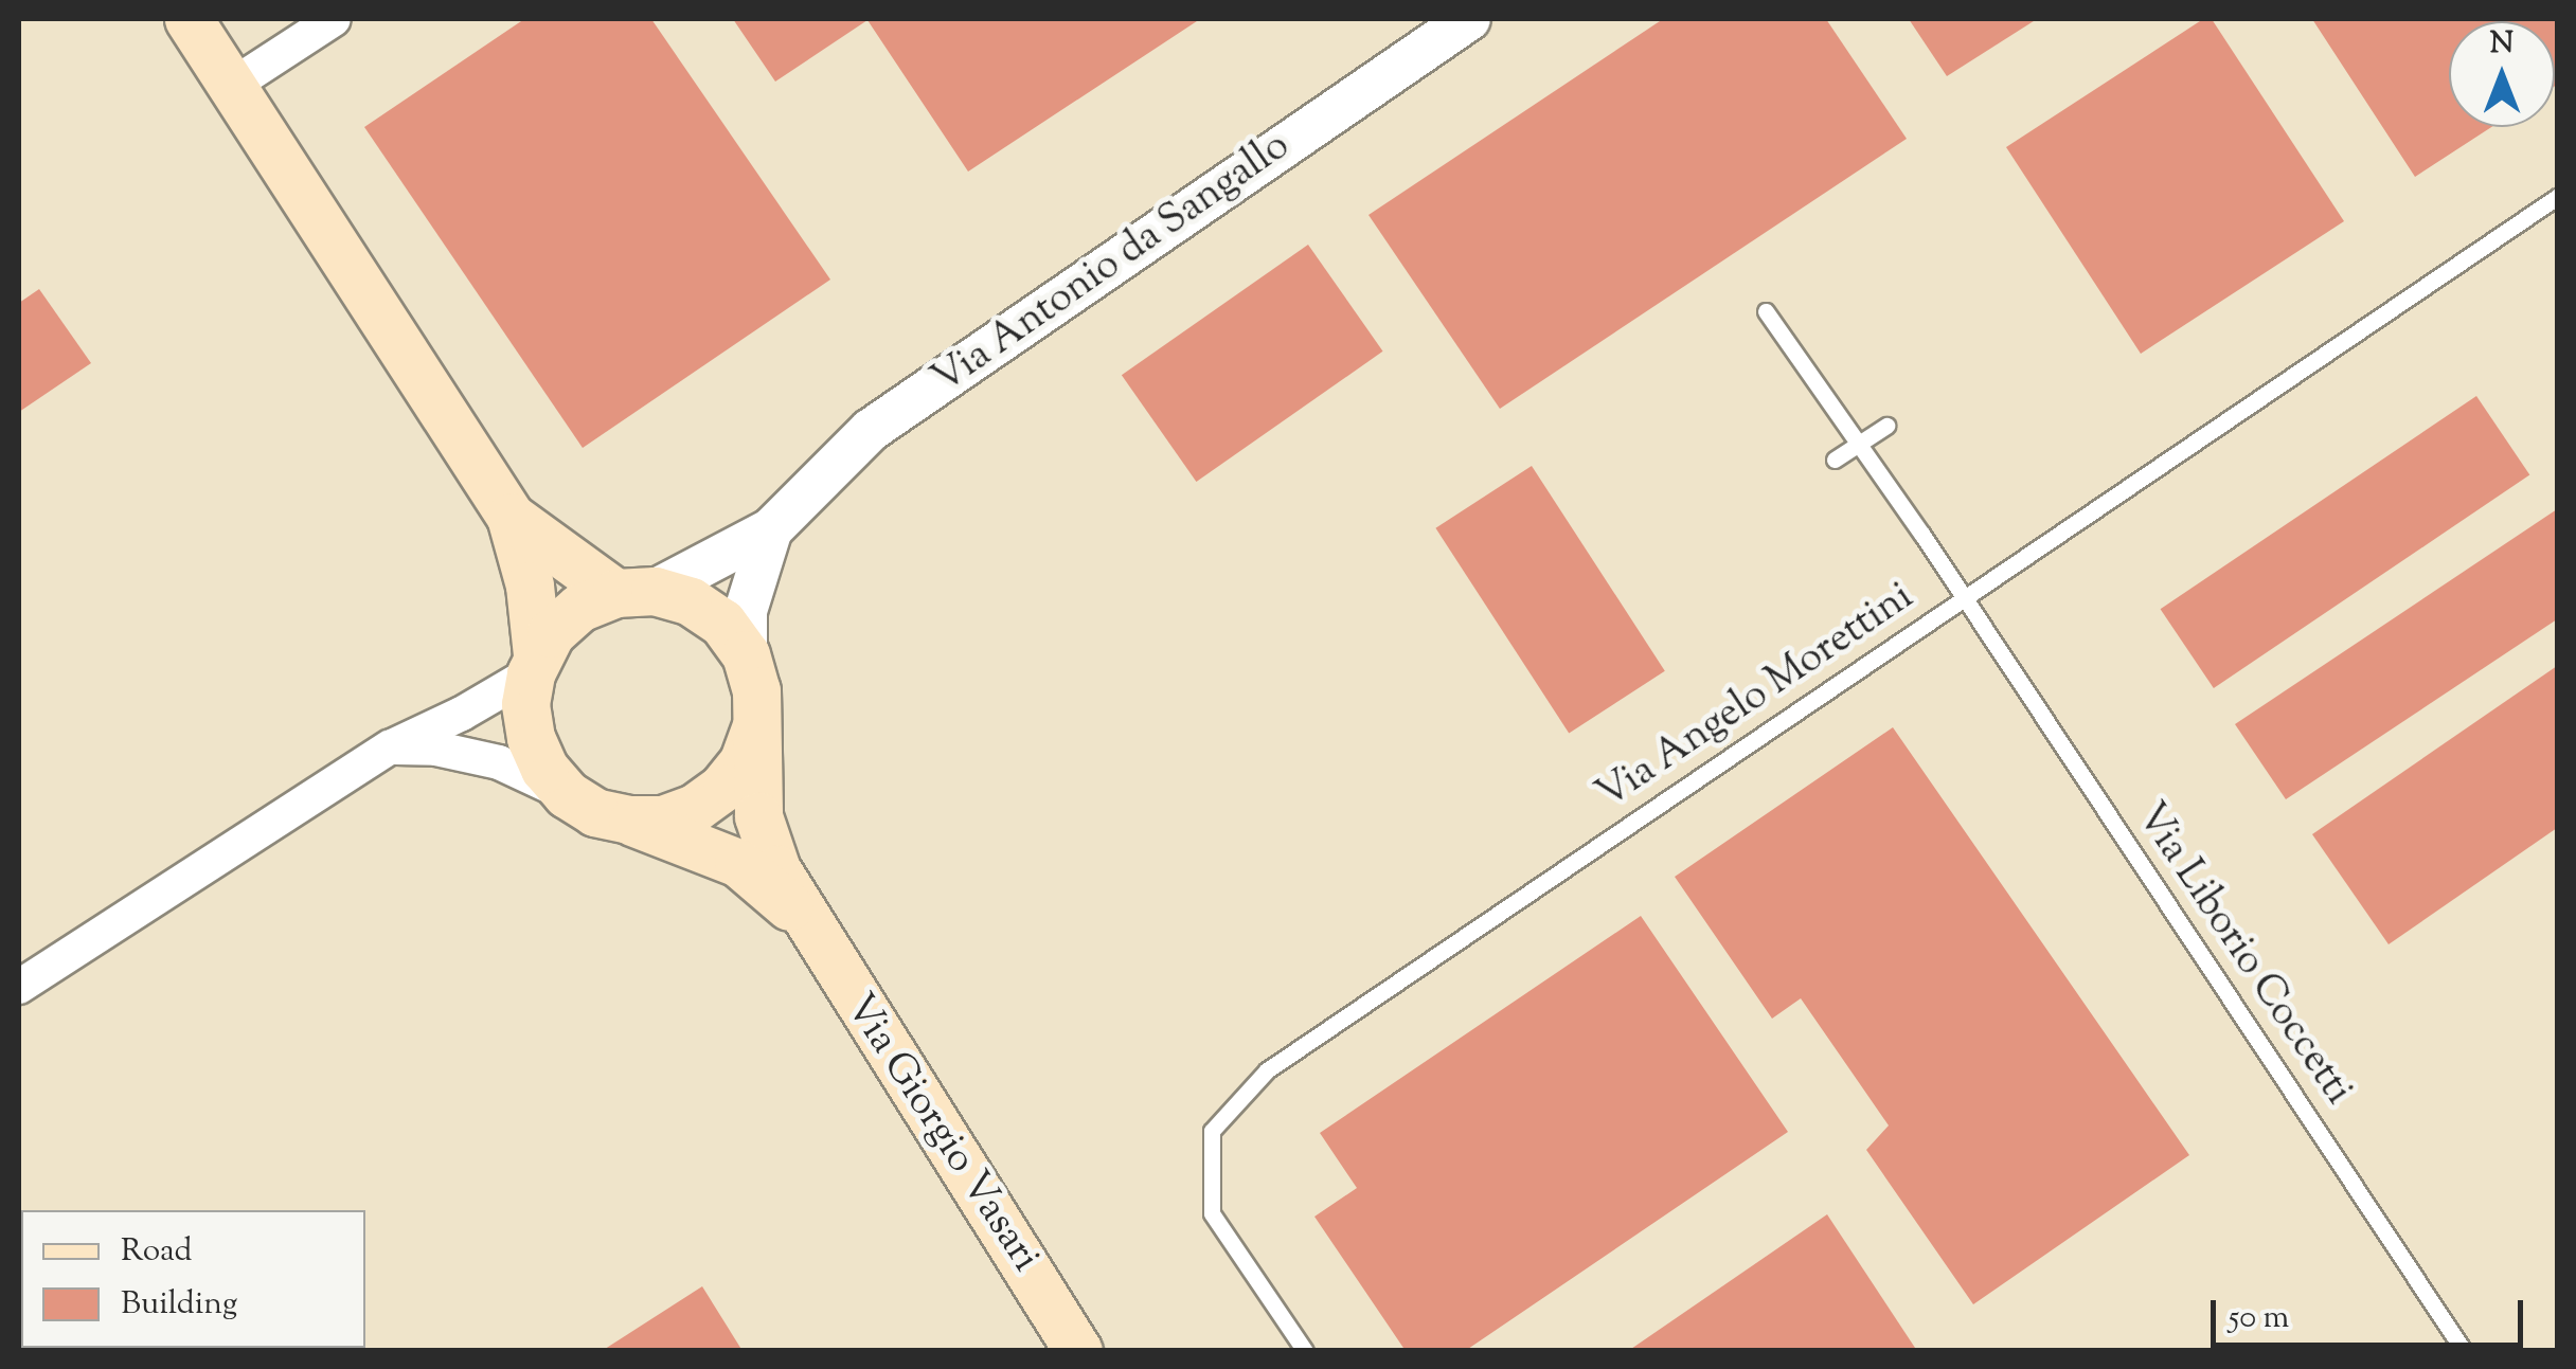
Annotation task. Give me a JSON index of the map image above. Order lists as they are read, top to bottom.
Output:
{
  "streets": {
    "main road": ["Via Antonio da Sangallo", "Via Giorgio Vasari"],
    "lane": ["Via Angelo Morettini", "Via Liborio Coccetti"]
  },
  "crossings": [
    ["Via Antonio da Sangallo", "Via Giorgio Vasari"],
    ["Via Angelo Morettini", "Via Liborio Coccetti"]
  ],
  "legend": ["Road", "Building"],
  "scale_bar": "50 m",
  "north": "top"
}
